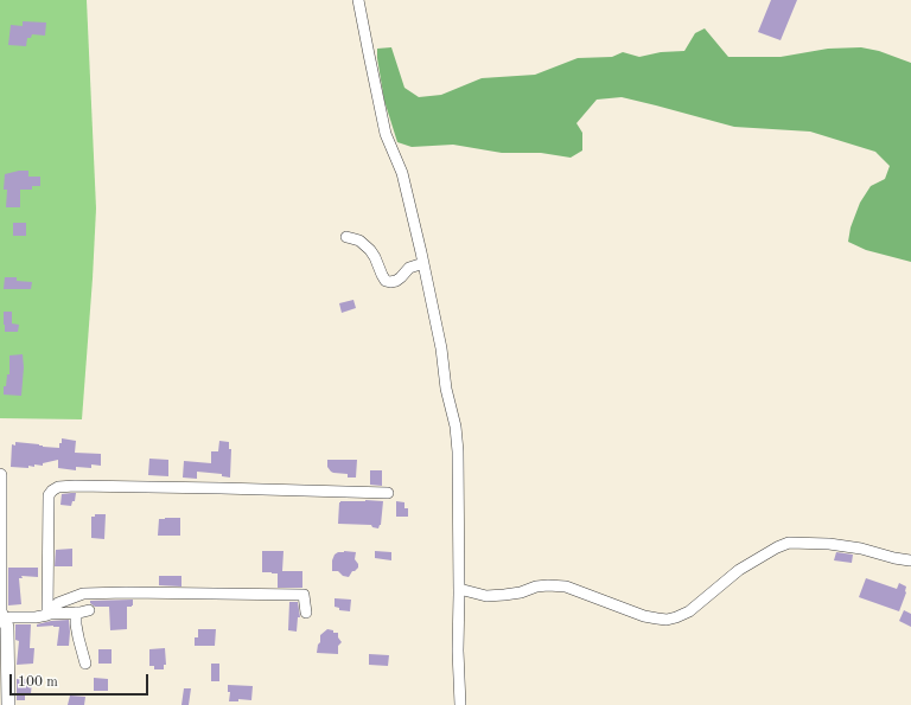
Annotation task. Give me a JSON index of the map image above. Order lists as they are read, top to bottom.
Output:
{
  "scale_bar": "100 m"
}
